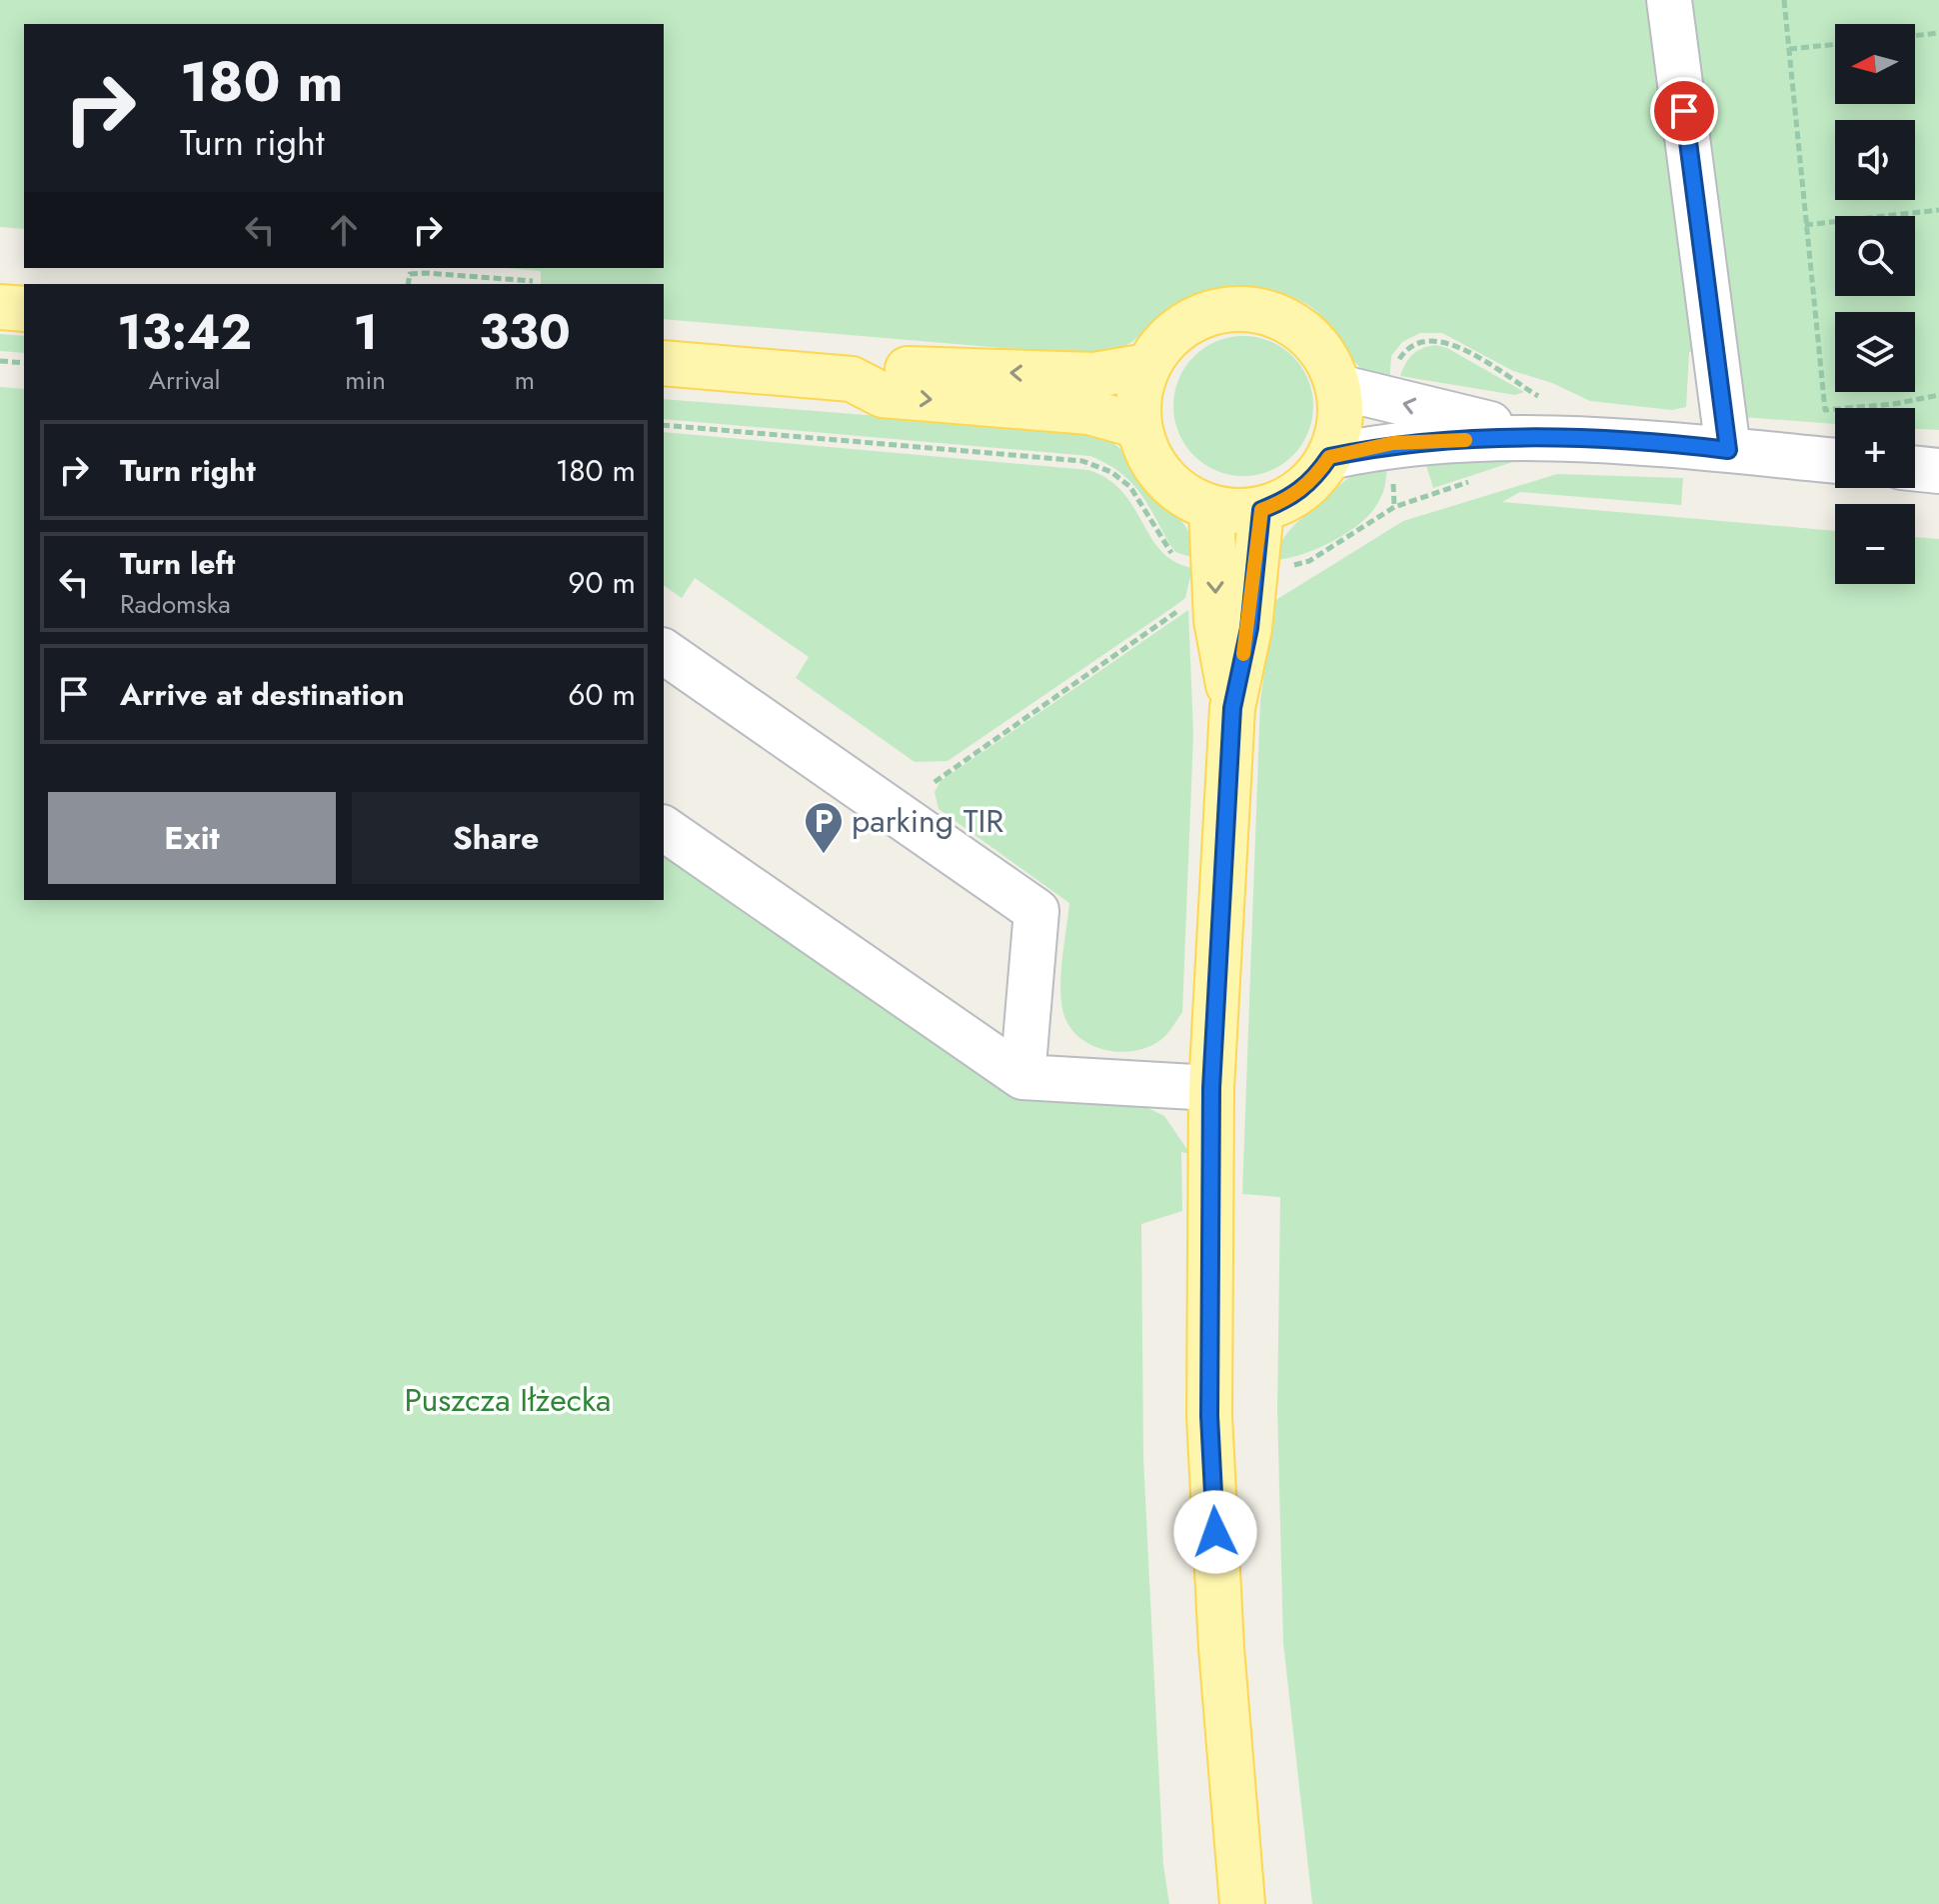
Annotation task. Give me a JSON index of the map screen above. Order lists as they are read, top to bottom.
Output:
{
  "parks": ["Puszcza Iłżecka"],
  "places": {
    "parking": ["parking TIR"]
  },
  "north": "left",
  "page": {
    "map_buttons": ["+", "−"],
    "turn": ["180 m", "Turn right"],
    "eta": [
      "13:42",
      "Arrival",
      "1",
      "min",
      "330",
      "m"
    ],
    "list": [
      {
        "name": "Turn right",
        "value": "180 m"
      },
      {
        "name": "Turn left",
        "note": "Radomska",
        "value": "90 m"
      },
      {
        "name": "Arrive at destination",
        "value": "60 m"
      }
    ],
    "buttons": ["Exit", "Share"]
  }
}
